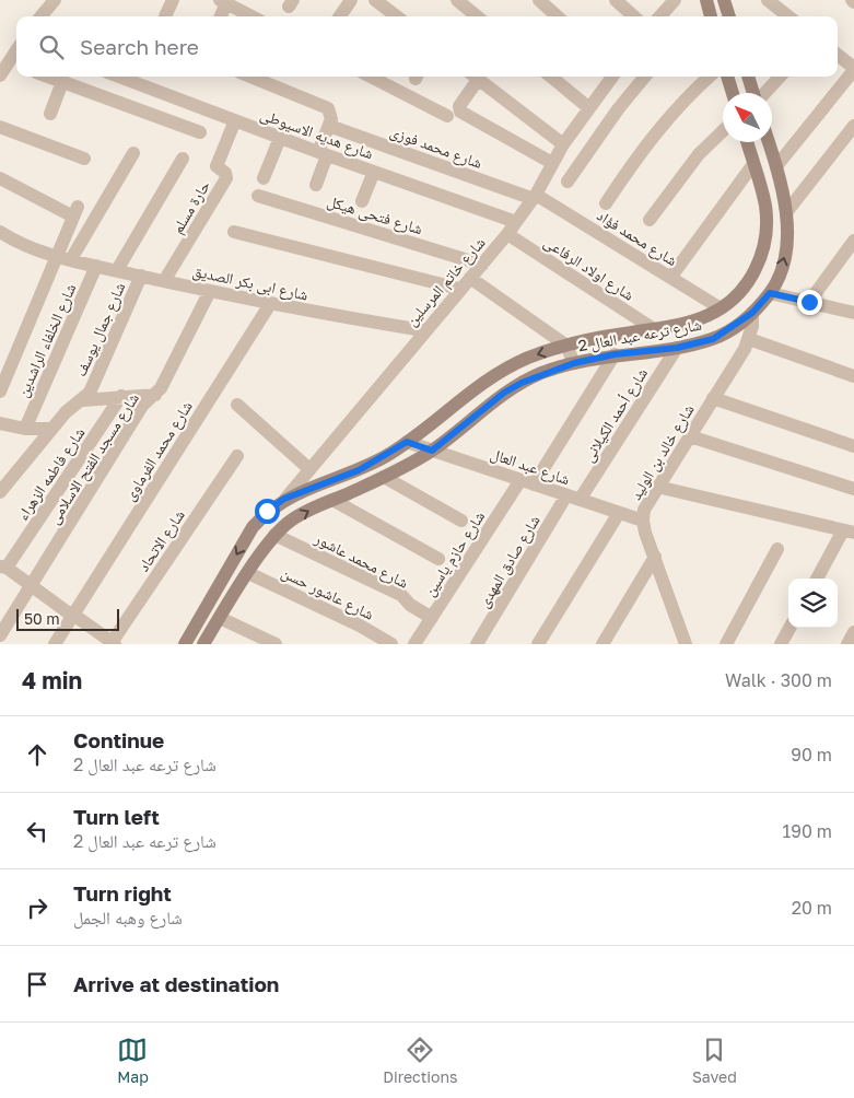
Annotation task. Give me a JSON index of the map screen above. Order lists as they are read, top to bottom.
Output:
{
  "streets": {
    "street": [
      "شارع هديه الاسيوطى",
      "شارع محمد فوزى",
      "حارة مسلم",
      "شارع فتحى هيكل",
      "شارع محمد فؤاد",
      "شارع اولاد الرفاعى",
      "شارع خاتم المرسلين",
      "شارع ابى بكر الصديق",
      "شارع جمال يوسف",
      "شارع ترعه عبد العال 2",
      "شارع الخلفاء الراشدين",
      "شارع أحمد الكيلانى",
      "شارع محمد الفرماوى",
      "شارع خالد بن الوليد",
      "شارع مسجد الفتح الاسلامى",
      "شارع عبد العال",
      "شارع فاطمه الزهراء",
      "شارع الاتحاد",
      "شارع حازم ياسين",
      "شارع محمد عاشور",
      "شارع صادق المهدى",
      "شارع عاشور حسن"
    ]
  },
  "crossings": [
    ["شارع هديه الاسيوطى", "حارة مسلم"],
    ["شارع هديه الاسيوطى", "شارع خاتم المرسلين"],
    ["شارع محمد فوزى", "شارع محمد فؤاد"],
    ["شارع محمد فوزى", "شارع خاتم المرسلين"],
    ["حارة مسلم", "شارع ابى بكر الصديق"],
    ["شارع فتحى هيكل", "شارع خاتم المرسلين"],
    ["شارع محمد فؤاد", "شارع خاتم المرسلين"],
    ["شارع محمد فؤاد", "شارع ترعه عبد العال 2"],
    ["شارع اولاد الرفاعى", "شارع خاتم المرسلين"],
    ["شارع اولاد الرفاعى", "شارع ترعه عبد العال 2"],
    ["شارع خاتم المرسلين", "شارع ابى بكر الصديق"],
    ["شارع خاتم المرسلين", "شارع ترعه عبد العال 2"],
    ["شارع ابى بكر الصديق", "شارع جمال يوسف"],
    ["شارع ابى بكر الصديق", "شارع الخلفاء الراشدين"],
    ["شارع ابى بكر الصديق", "شارع محمد الفرماوى"],
    ["شارع ابى بكر الصديق", "شارع مسجد الفتح الاسلامى"],
    ["شارع ترعه عبد العال 2", "شارع أحمد الكيلانى"],
    ["شارع ترعه عبد العال 2", "شارع خالد بن الوليد"],
    ["شارع ترعه عبد العال 2", "شارع عبد العال"],
    ["شارع ترعه عبد العال 2", "شارع حازم ياسين"],
    ["شارع ترعه عبد العال 2", "شارع محمد عاشور"],
    ["شارع ترعه عبد العال 2", "شارع عاشور حسن"],
    ["شارع أحمد الكيلانى", "شارع عبد العال"],
    ["شارع أحمد الكيلانى", "شارع صادق المهدى"],
    ["شارع خالد بن الوليد", "شارع عبد العال"],
    ["شارع عبد العال", "شارع حازم ياسين"],
    ["شارع عبد العال", "شارع صادق المهدى"],
    ["شارع حازم ياسين", "شارع محمد عاشور"]
  ],
  "scale_bar": "50 m",
  "north": "top left",
  "page": {
    "search": "Search here",
    "scale": "50 m",
    "heading": ["4 min", "Walk · 300 m"],
    "list": [
      ["Continue", "شارع ترعه عبد العال 2", "90 m"],
      ["Turn left", "شارع ترعه عبد العال 2", "190 m"],
      ["Turn right", "شارع وهبه الجمل", "20 m"],
      "Arrive at destination"
    ],
    "nav": ["Map", "Directions", "Saved"]
  }
}
